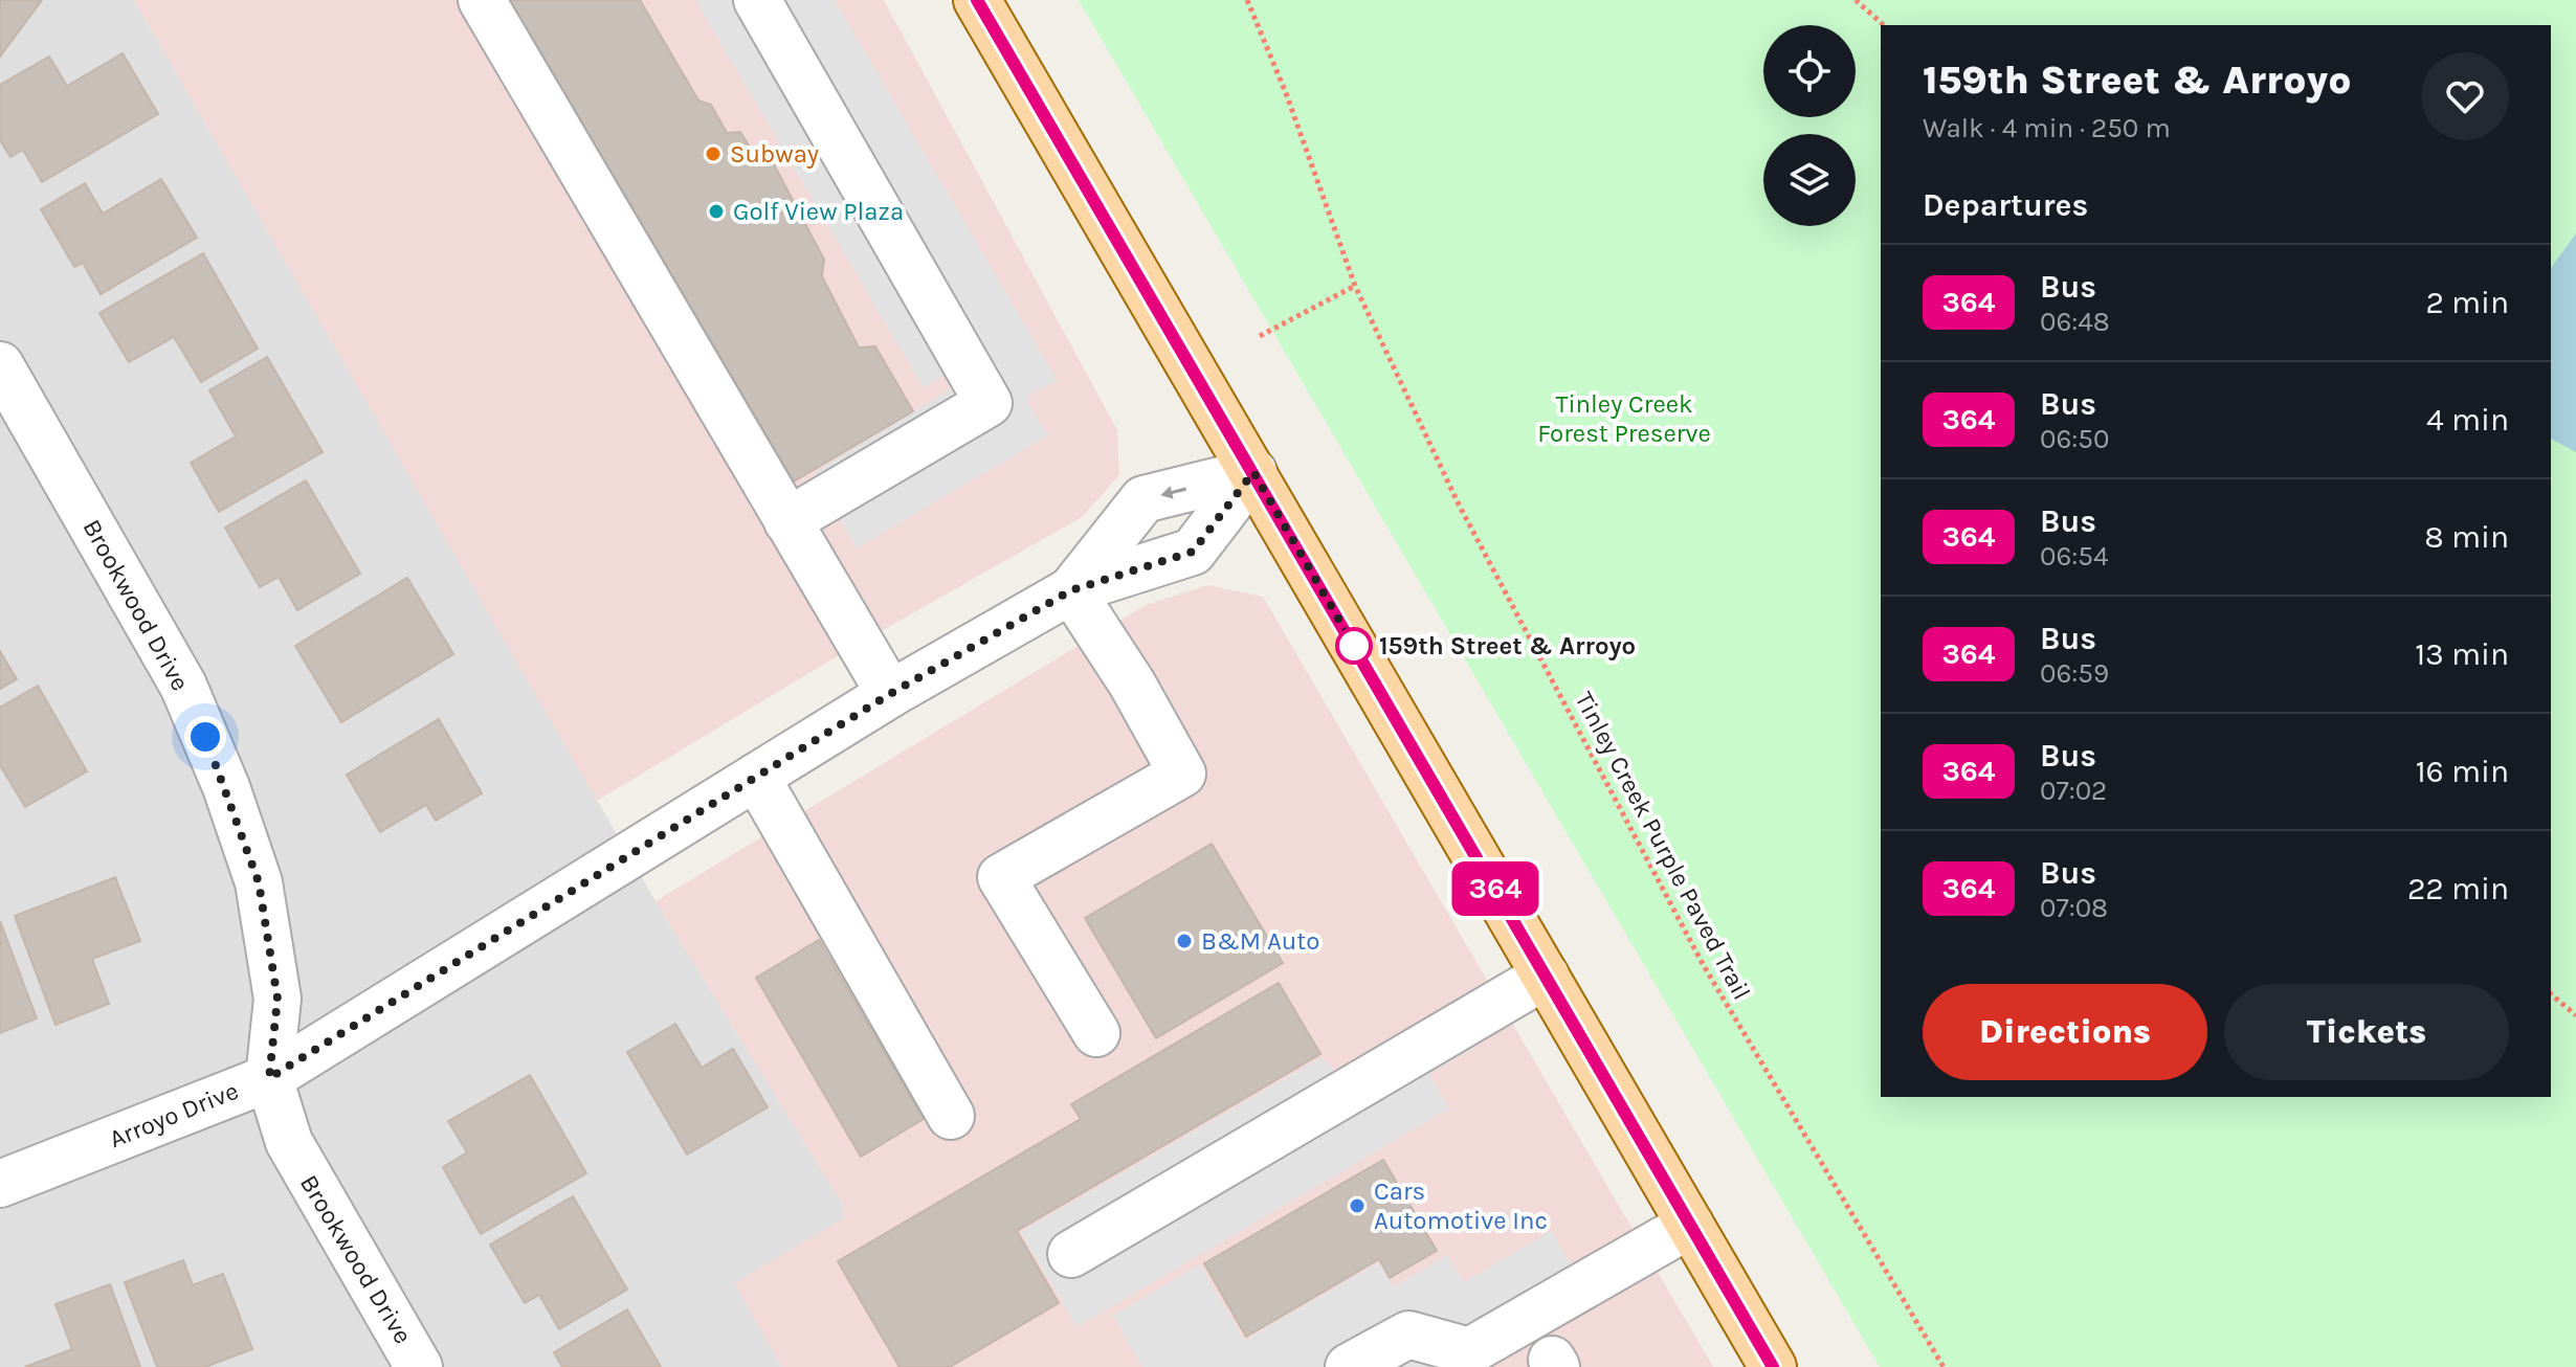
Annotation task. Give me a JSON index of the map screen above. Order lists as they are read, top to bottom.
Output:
{
  "streets": {
    "street": ["Brookwood Drive", "Arroyo Drive"],
    "path": ["Tinley Creek Purple Paved Trail"]
  },
  "crossings": [
    ["Brookwood Drive", "Arroyo Drive"]
  ],
  "parks": ["Tinley Creek Forest Preserve"],
  "places": [
    "Subway",
    "Golf View Plaza",
    "159th Street & Arroyo",
    "B&M Auto",
    "Cars Automotive Inc"
  ],
  "lines": ["bus line 364"],
  "page": {
    "on_map": "364",
    "heading": [
      ["159th Street & Arroyo", "Walk · 4 min · 250 m"],
      "Departures"
    ],
    "list": [
      {
        "mark": "364",
        "name": "Bus",
        "note": "06:48",
        "value": "2 min"
      },
      {
        "mark": "364",
        "name": "Bus",
        "note": "06:50",
        "value": "4 min"
      },
      {
        "mark": "364",
        "name": "Bus",
        "note": "06:54",
        "value": "8 min"
      },
      {
        "mark": "364",
        "name": "Bus",
        "note": "06:59",
        "value": "13 min"
      },
      {
        "mark": "364",
        "name": "Bus",
        "note": "07:02",
        "value": "16 min"
      },
      {
        "mark": "364",
        "name": "Bus",
        "note": "07:08",
        "value": "22 min"
      }
    ],
    "buttons": ["Directions", "Tickets"]
  }
}
